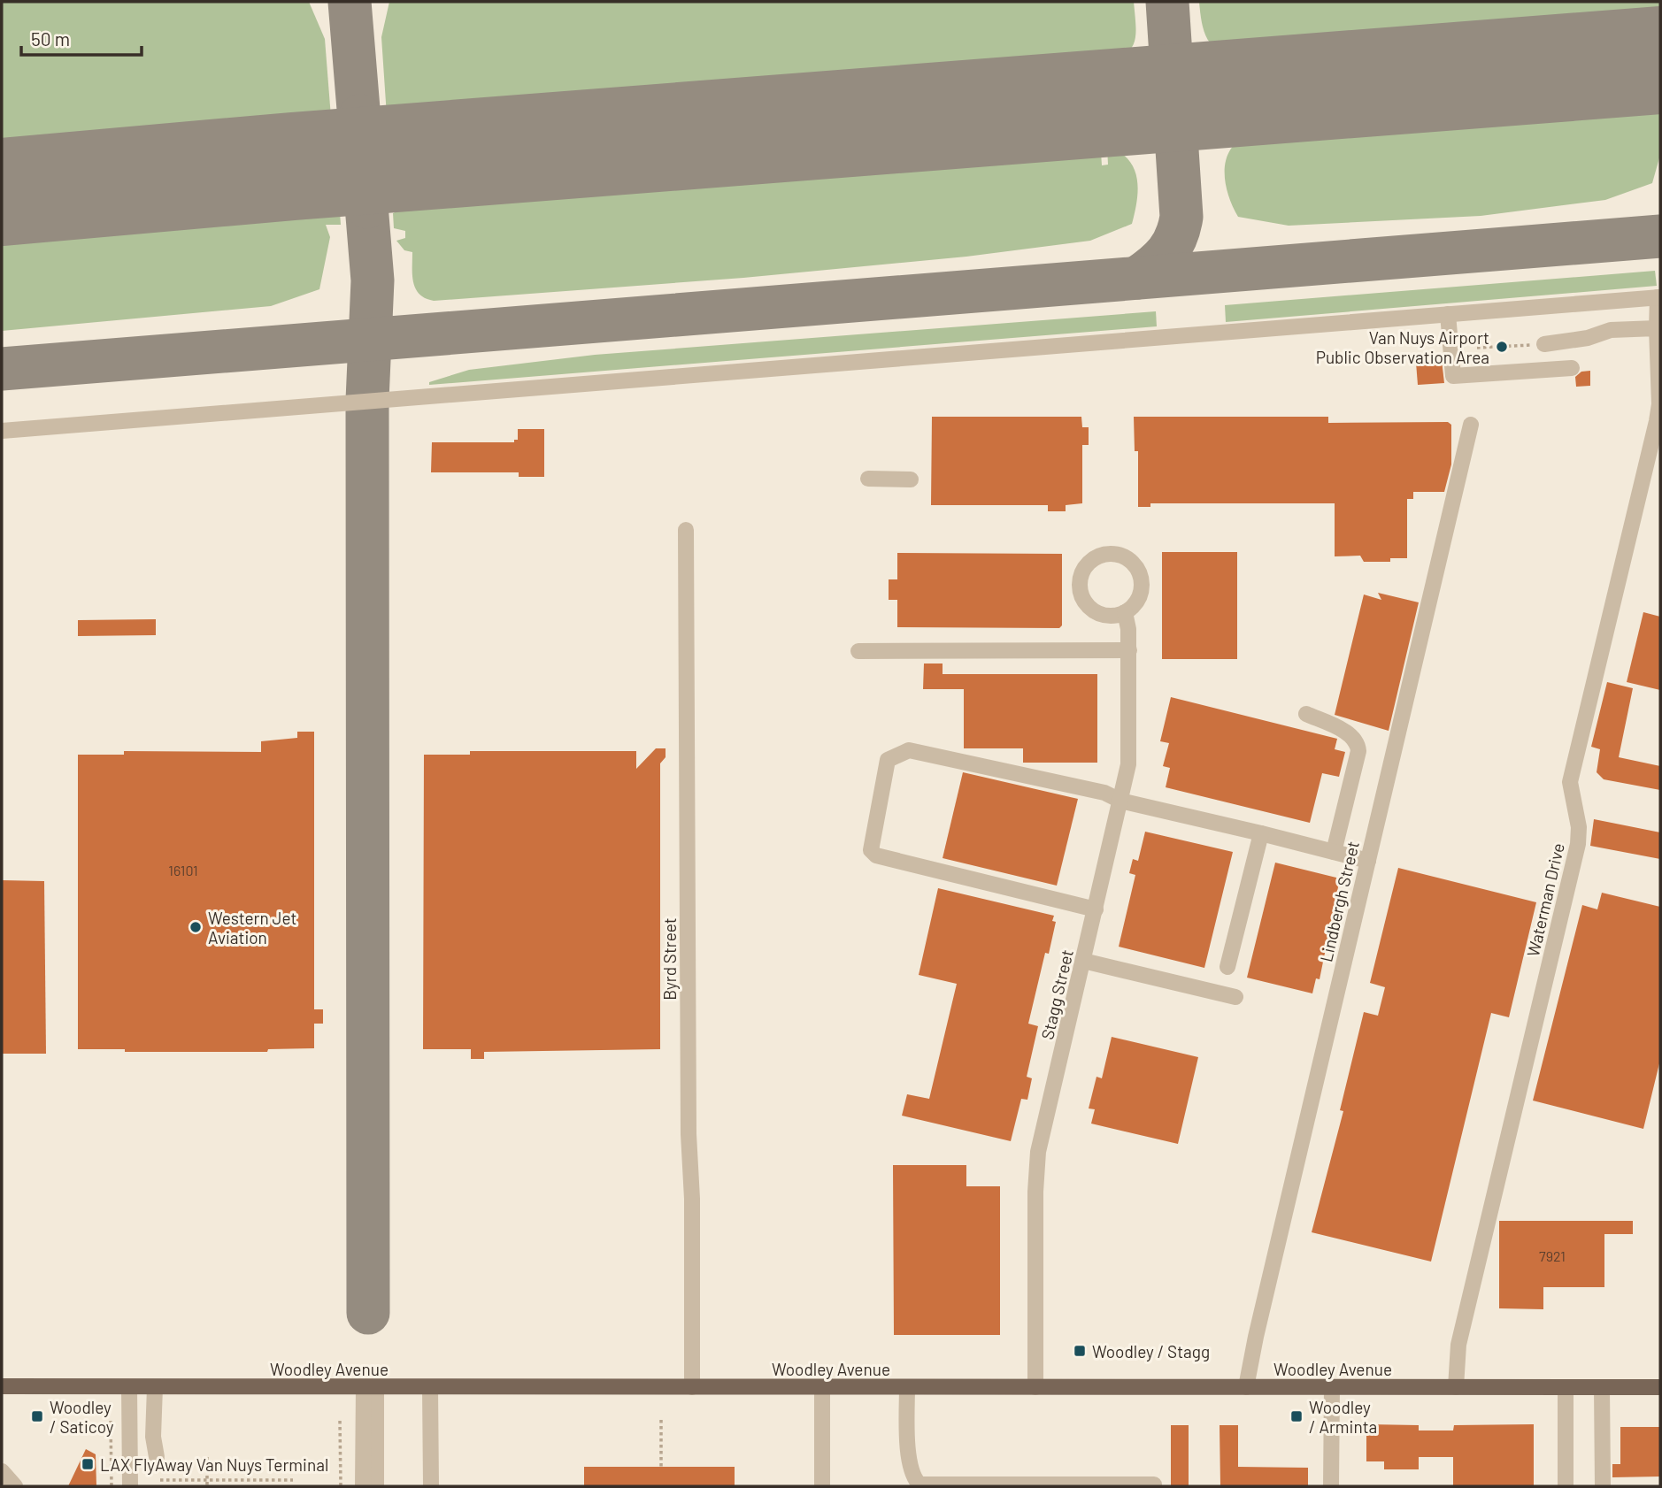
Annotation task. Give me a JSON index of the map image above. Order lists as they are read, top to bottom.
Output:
{
  "streets": {
    "main road": ["Woodley Avenue"],
    "street": [
      "Waterman Drive",
      "Lindbergh Street",
      "Byrd Street",
      "Stagg Street"
    ]
  },
  "crossings": [
    ["Waterman Drive", "Woodley Avenue"],
    ["Lindbergh Street", "Woodley Avenue"],
    ["Byrd Street", "Woodley Avenue"],
    ["Stagg Street", "Woodley Avenue"]
  ],
  "places": {
    "other": ["Van Nuys Airport Public Observation Area", "Western Jet Aviation"],
    "transit": [
      "Woodley / Stagg",
      "Woodley / Saticoy",
      "Woodley / Arminta",
      "LAX FlyAway Van Nuys Terminal"
    ]
  },
  "house_numbers": ["16101", "7921"],
  "scale_bar": "50 m"
}
